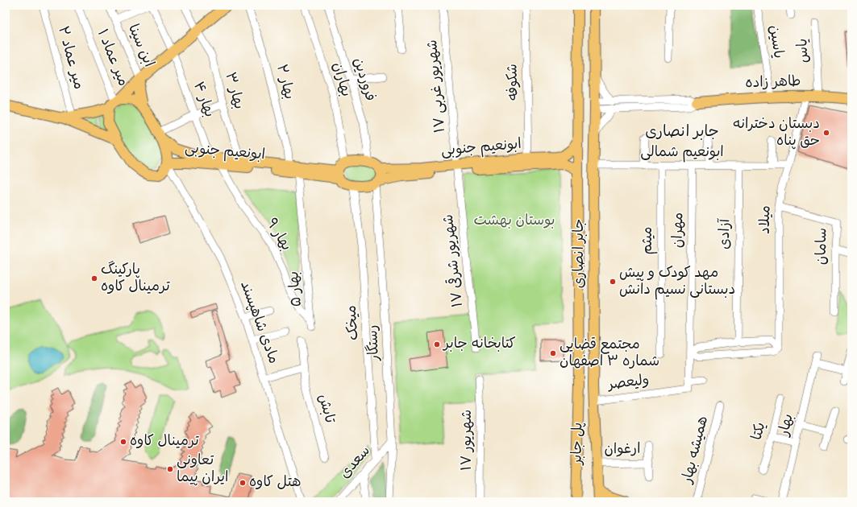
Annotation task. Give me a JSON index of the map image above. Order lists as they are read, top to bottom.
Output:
{
  "streets": {
    "main road": [
      "طاهر زاده",
      "ابونعیم جنوبی",
      "جابر انصاری",
      "پل جابر"
    ],
    "street": [
      "یاسین",
      "ابن سینا",
      "یاس",
      "میر عماد ۲",
      "میر عماد ۱",
      "بهاران",
      "فروردین",
      "بهار ۲",
      "شکوفه",
      "۱۷ شهریور غربی",
      "بهار ۳",
      "بهار ۴",
      "ابونعیم شمالی",
      "میلاد",
      "مهران",
      "آزادی",
      "بهار ۹",
      "میثم",
      "سامان",
      "۱۷ شهریور شرقی",
      "بهار ۵",
      "مادی شاهپسند",
      "میخک",
      "رستگار",
      "ولیعصر",
      "تابش",
      "بهار",
      "یکتا",
      "۱۷ شهریور",
      "ارغوان",
      "همیشه بهار",
      "سعدی"
    ]
  },
  "crossings": [
    ["یاسین", "طاهر زاده"],
    ["یاس", "طاهر زاده"],
    ["بهار ۲", "ابونعیم جنوبی"],
    ["شکوفه", "ابونعیم جنوبی"],
    ["طاهر زاده", "میلاد"],
    ["۱۷ شهریور غربی", "ابونعیم جنوبی"],
    ["۱۷ شهریور غربی", "۱۷ شهریور شرقی"],
    ["بهار ۳", "ابونعیم جنوبی"],
    ["بهار ۴", "ابونعیم جنوبی"],
    ["ابونعیم جنوبی", "بهار ۹"],
    ["ابونعیم جنوبی", "جابر انصاری"],
    ["ابونعیم جنوبی", "۱۷ شهریور شرقی"],
    ["ابونعیم جنوبی", "بهار ۵"],
    ["ابونعیم جنوبی", "مادی شاهپسند"],
    ["ابونعیم جنوبی", "میخک"],
    ["ابونعیم جنوبی", "رستگار"],
    ["ابونعیم شمالی", "میلاد"],
    ["ابونعیم شمالی", "مهران"],
    ["ابونعیم شمالی", "آزادی"],
    ["ابونعیم شمالی", "میثم"],
    ["ابونعیم شمالی", "جابر انصاری"],
    ["میلاد", "سامان"],
    ["بهار ۹", "بهار ۵"],
    ["جابر انصاری", "ولیعصر"],
    ["جابر انصاری", "پل جابر"],
    ["جابر انصاری", "ارغوان"],
    ["میخک", "سعدی"],
    ["رستگار", "سعدی"]
  ],
  "districts": ["جابر انصاری"],
  "parks": ["بوستان بهشت"],
  "places": [
    "دبستان دخترانه حق پناه",
    "پارکینگ ترمینال کاوه",
    "مهد کودک و پیش دبستانی نسیم دانش",
    "کتابخانه جابر",
    "مجتمع قضایی شماره ۳ اصفهان",
    "ترمینال کاوه",
    "تعاونی ایران پیما",
    "هتل کاوه"
  ]
}
